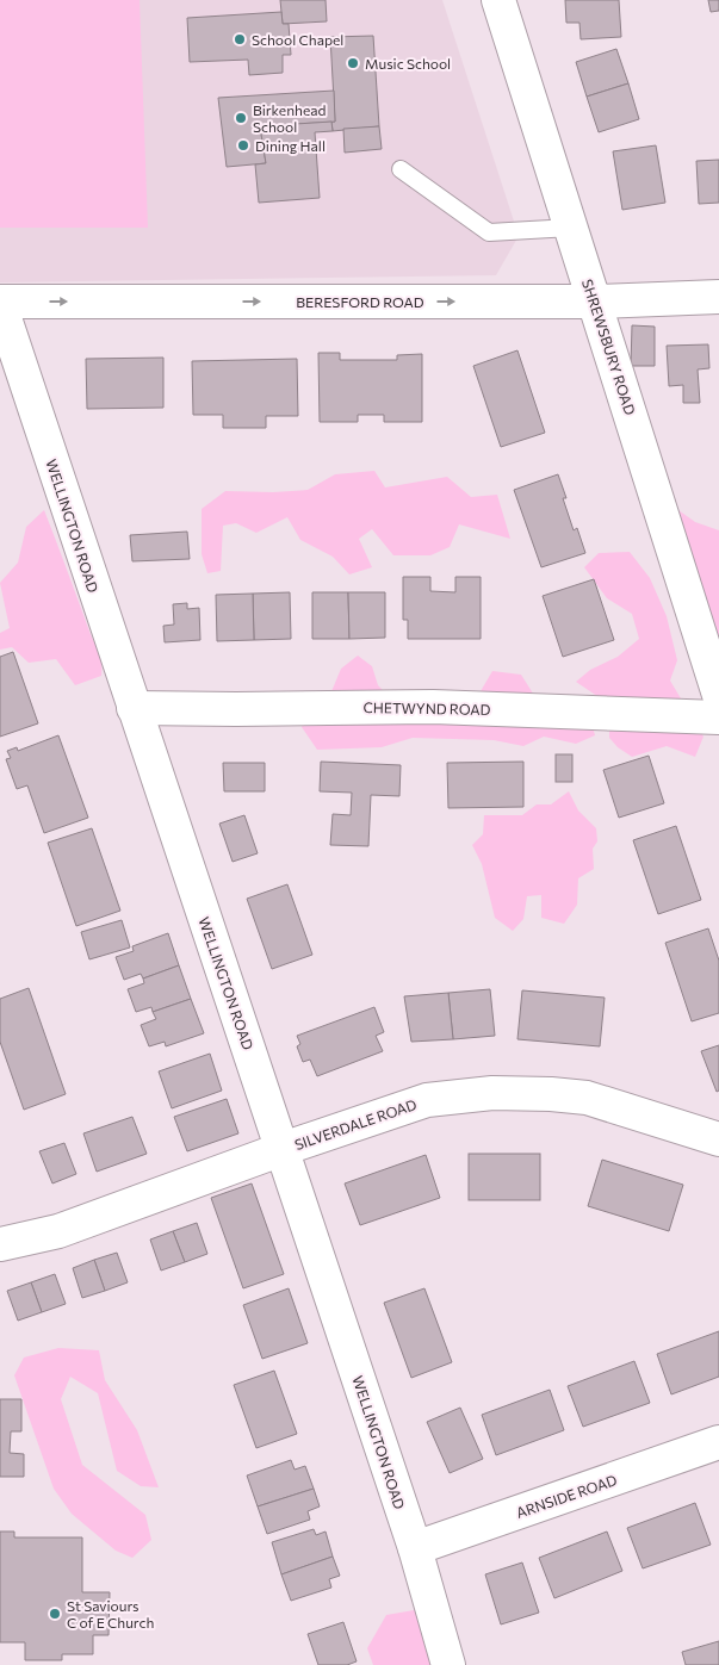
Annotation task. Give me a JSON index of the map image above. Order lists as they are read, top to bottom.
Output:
{
  "streets": {
    "street": [
      "BERESFORD ROAD",
      "SHREWSBURY ROAD",
      "WELLINGTON ROAD",
      "CHETWYND ROAD",
      "SILVERDALE ROAD",
      "ARNSIDE ROAD"
    ]
  },
  "crossings": [
    ["BERESFORD ROAD", "SHREWSBURY ROAD"],
    ["BERESFORD ROAD", "WELLINGTON ROAD"],
    ["WELLINGTON ROAD", "CHETWYND ROAD"],
    ["WELLINGTON ROAD", "SILVERDALE ROAD"],
    ["WELLINGTON ROAD", "ARNSIDE ROAD"]
  ],
  "one_way": ["BERESFORD ROAD"],
  "places": [
    "School Chapel",
    "Music School",
    "Birkenhead School",
    "Dining Hall",
    "St Saviours C of E Church"
  ]
}
